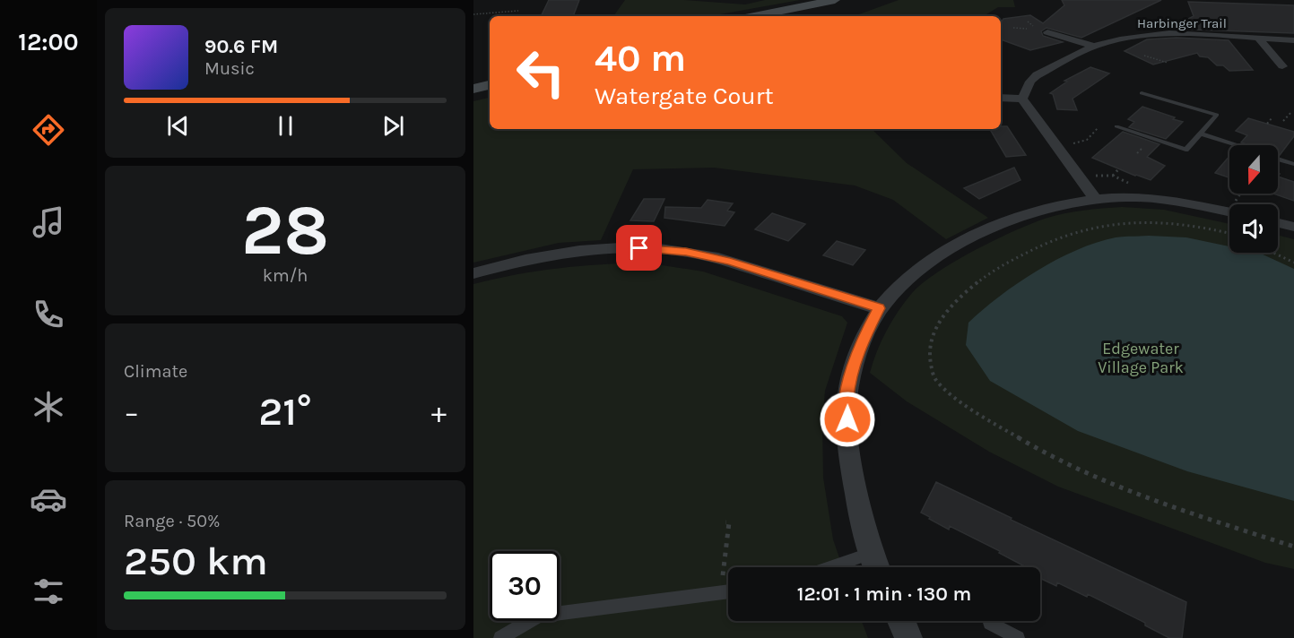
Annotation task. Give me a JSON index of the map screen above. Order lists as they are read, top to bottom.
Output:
{
  "streets": {
    "street": ["Harbinger Trail"]
  },
  "parks": ["Edgewater Village Park"],
  "north": "bottom",
  "page": {
    "tabs": "12:00",
    "turn": ["40 m", "Watergate Court"],
    "song": ["90.6 FM", "Music"],
    "tile": [
      ["28", "km/h"],
      "Climate",
      ["Range · 50%", "250 km"]
    ],
    "heat": ["−", "21°", "+"],
    "limit": "30",
    "trip": "12:01 · 1 min · 130 m"
  }
}
